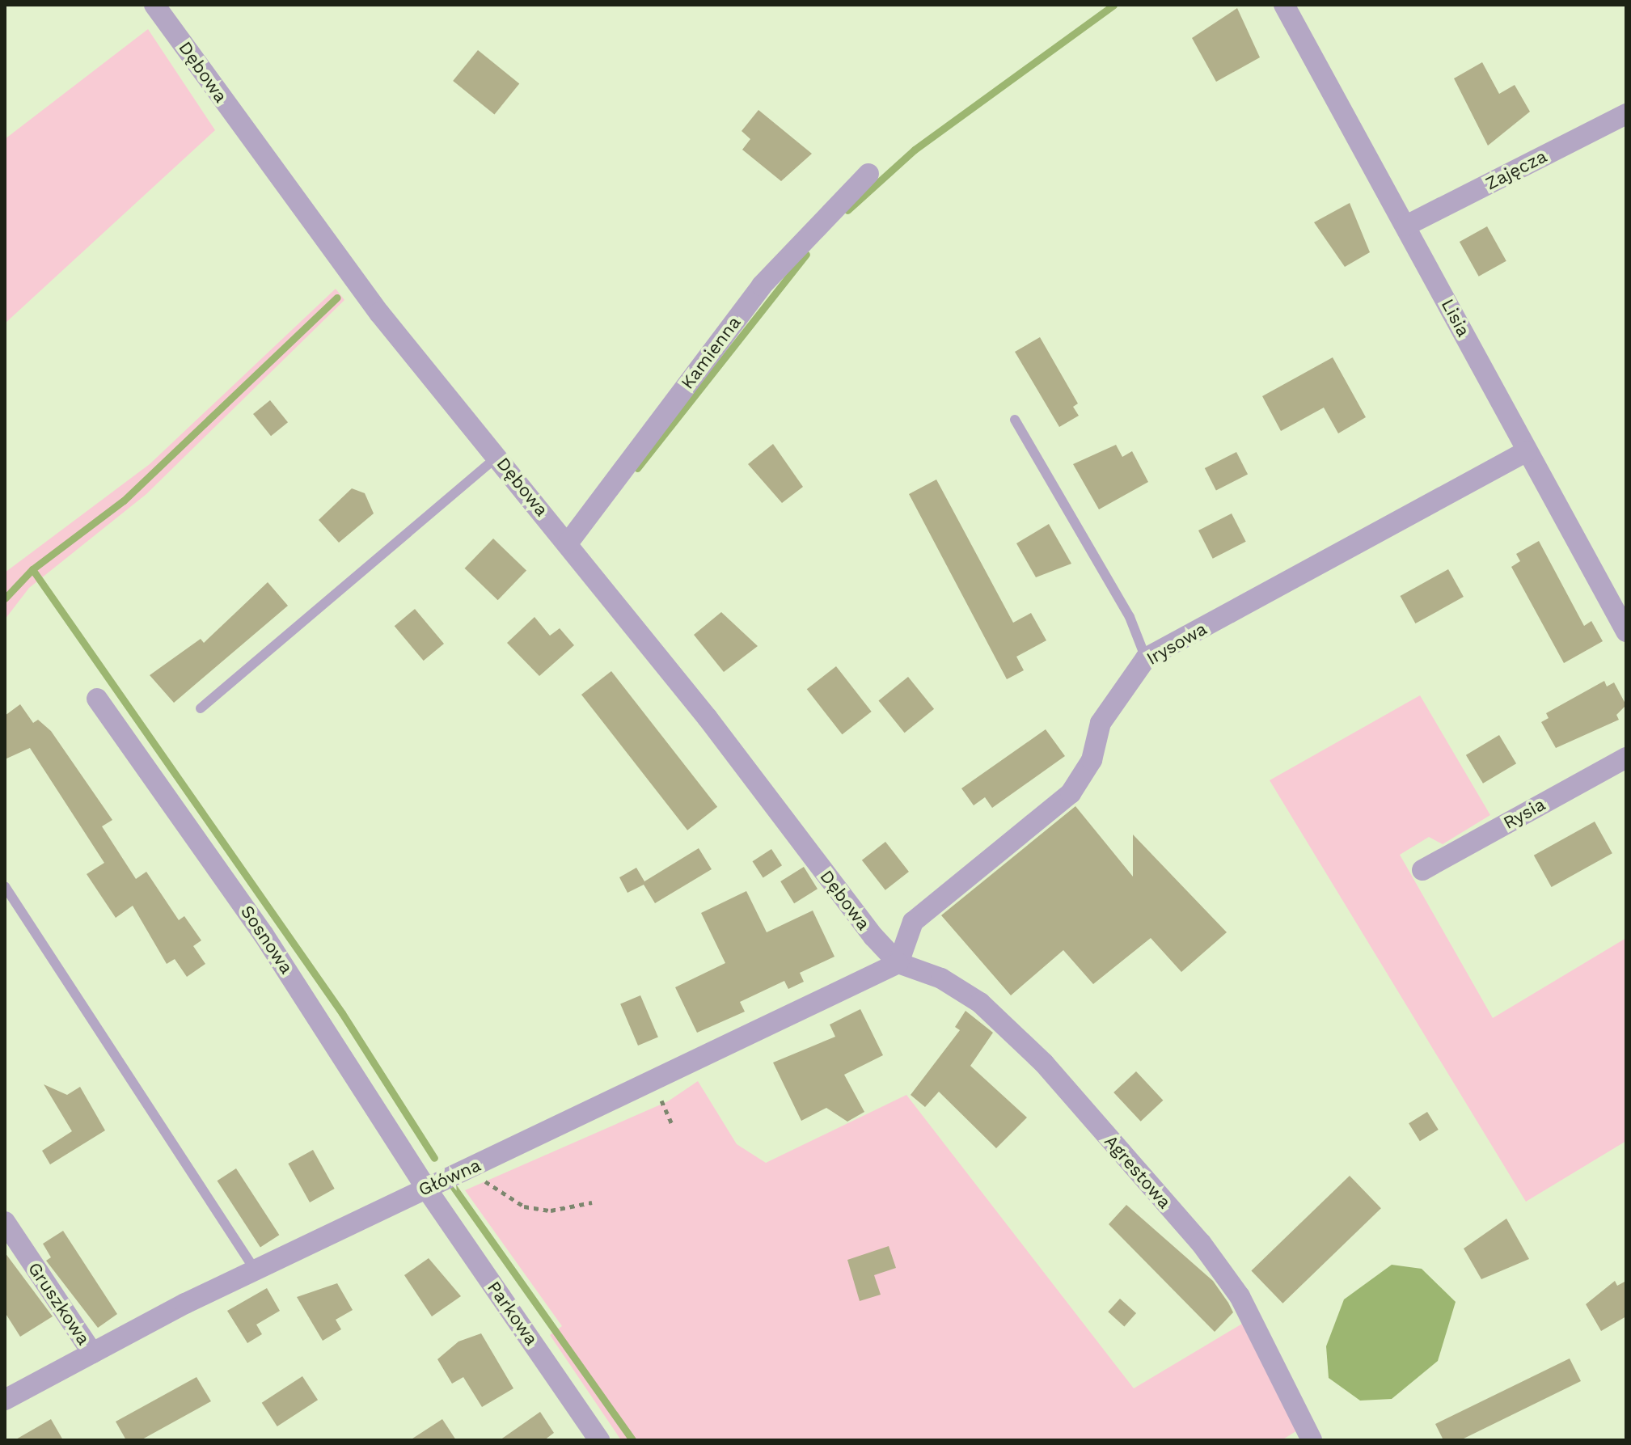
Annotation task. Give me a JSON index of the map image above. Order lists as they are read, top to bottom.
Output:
{
  "streets": {
    "street": [
      "Dębowa",
      "Zajęcza",
      "Lisia",
      "Kamienna",
      "Irysowa",
      "Rysia",
      "Sosnowa",
      "Agrestowa",
      "Główna",
      "Gruszkowa",
      "Parkowa"
    ]
  },
  "crossings": [
    ["Dębowa", "Kamienna"],
    ["Dębowa", "Irysowa"],
    ["Dębowa", "Agrestowa"],
    ["Dębowa", "Główna"],
    ["Zajęcza", "Lisia"],
    ["Lisia", "Irysowa"],
    ["Irysowa", "Agrestowa"],
    ["Irysowa", "Główna"],
    ["Sosnowa", "Główna"],
    ["Sosnowa", "Parkowa"],
    ["Agrestowa", "Główna"],
    ["Główna", "Gruszkowa"],
    ["Główna", "Parkowa"]
  ]
}
